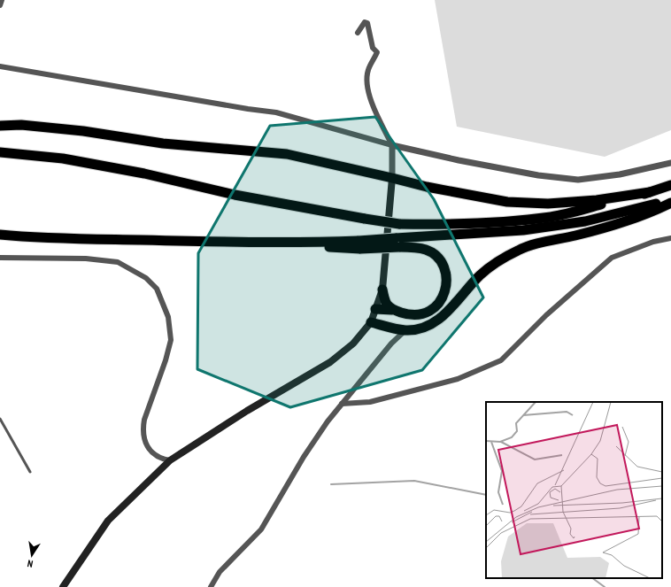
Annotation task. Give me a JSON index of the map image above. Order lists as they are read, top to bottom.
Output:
{
  "north": "bottom"
}
